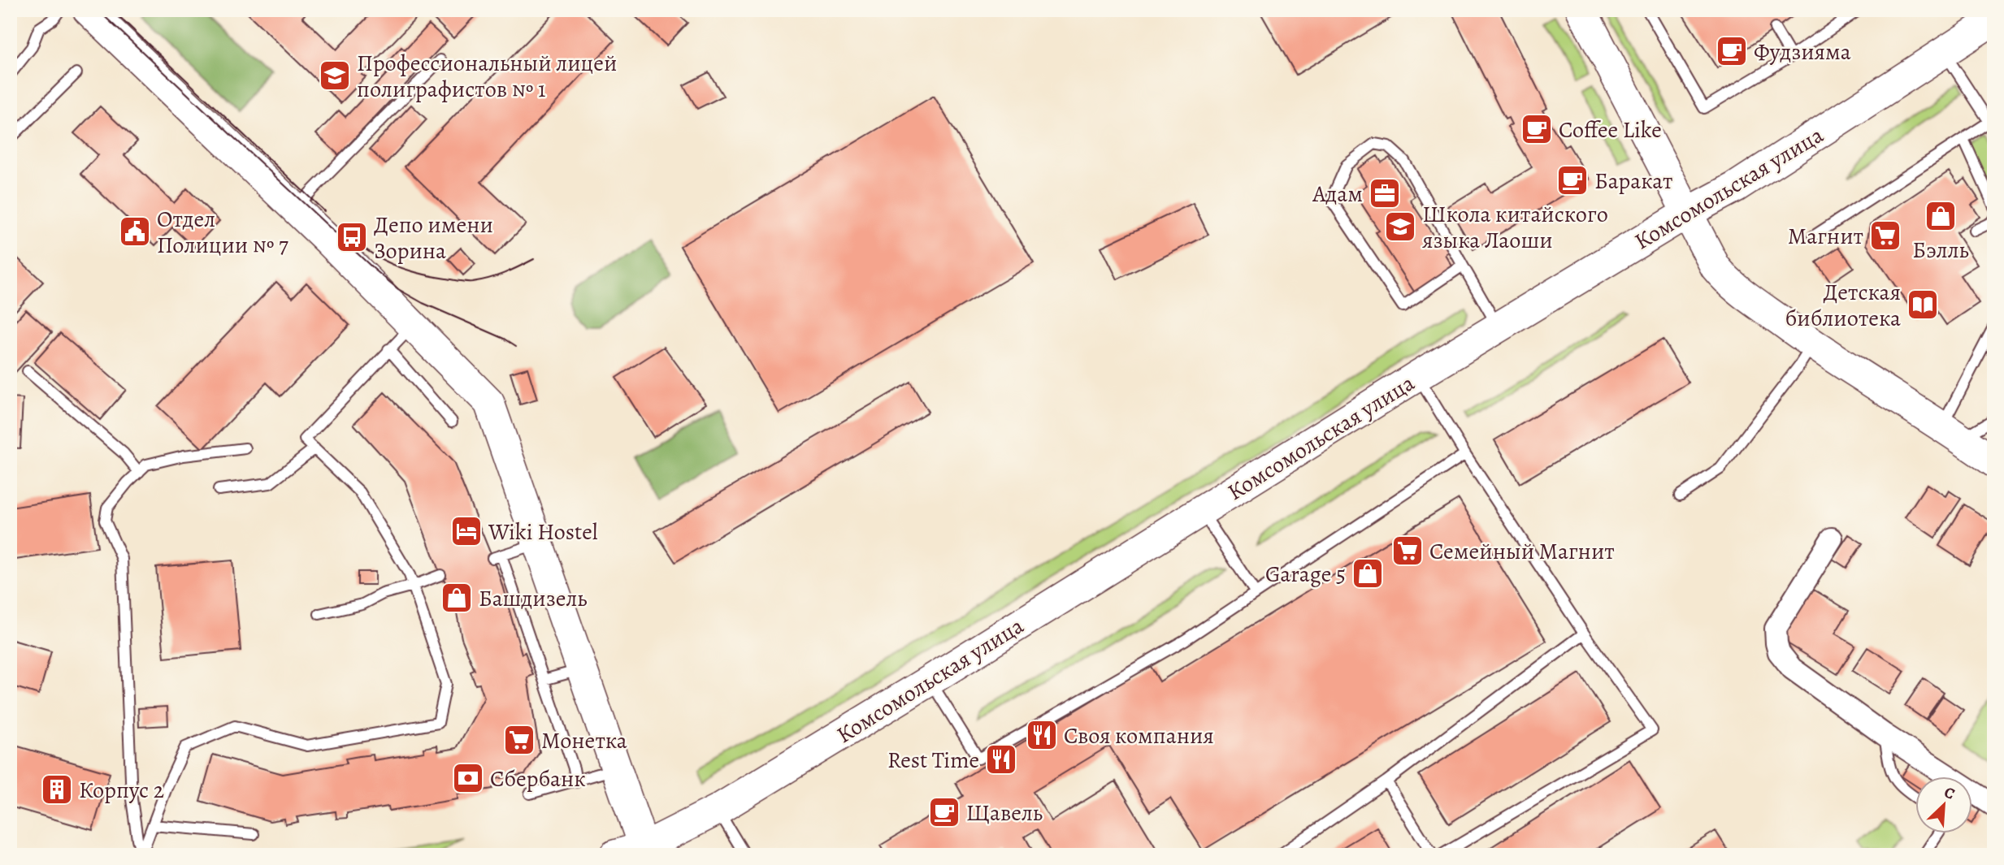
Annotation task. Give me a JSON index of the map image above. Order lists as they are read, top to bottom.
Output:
{
  "streets": {
    "street": ["Комсомольская улица"]
  },
  "places": {
    "cafe": [
      "Фудзияма",
      "Coffee Like",
      "Баракат",
      "Щавель"
    ],
    "school or university": ["Профессиональный лицей полиграфистов № 1", "Школа китайского языка Лаоши"],
    "office": ["Адам"],
    "shop": ["Бэлль", "Garage 5", "Башдизель"],
    "public building": ["Отдел Полиции № 7"],
    "supermarket": ["Магнит", "Семейный Магнит", "Монетка"],
    "bus stop": ["Депо имени Зорина"],
    "library": ["Детская библиотека"],
    "hotel": ["Wiki Hostel"],
    "restaurant": ["Своя компания", "Rest Time"],
    "bank": ["Сбербанк"],
    "building": ["Корпус 2"]
  },
  "north": "top right"
}
